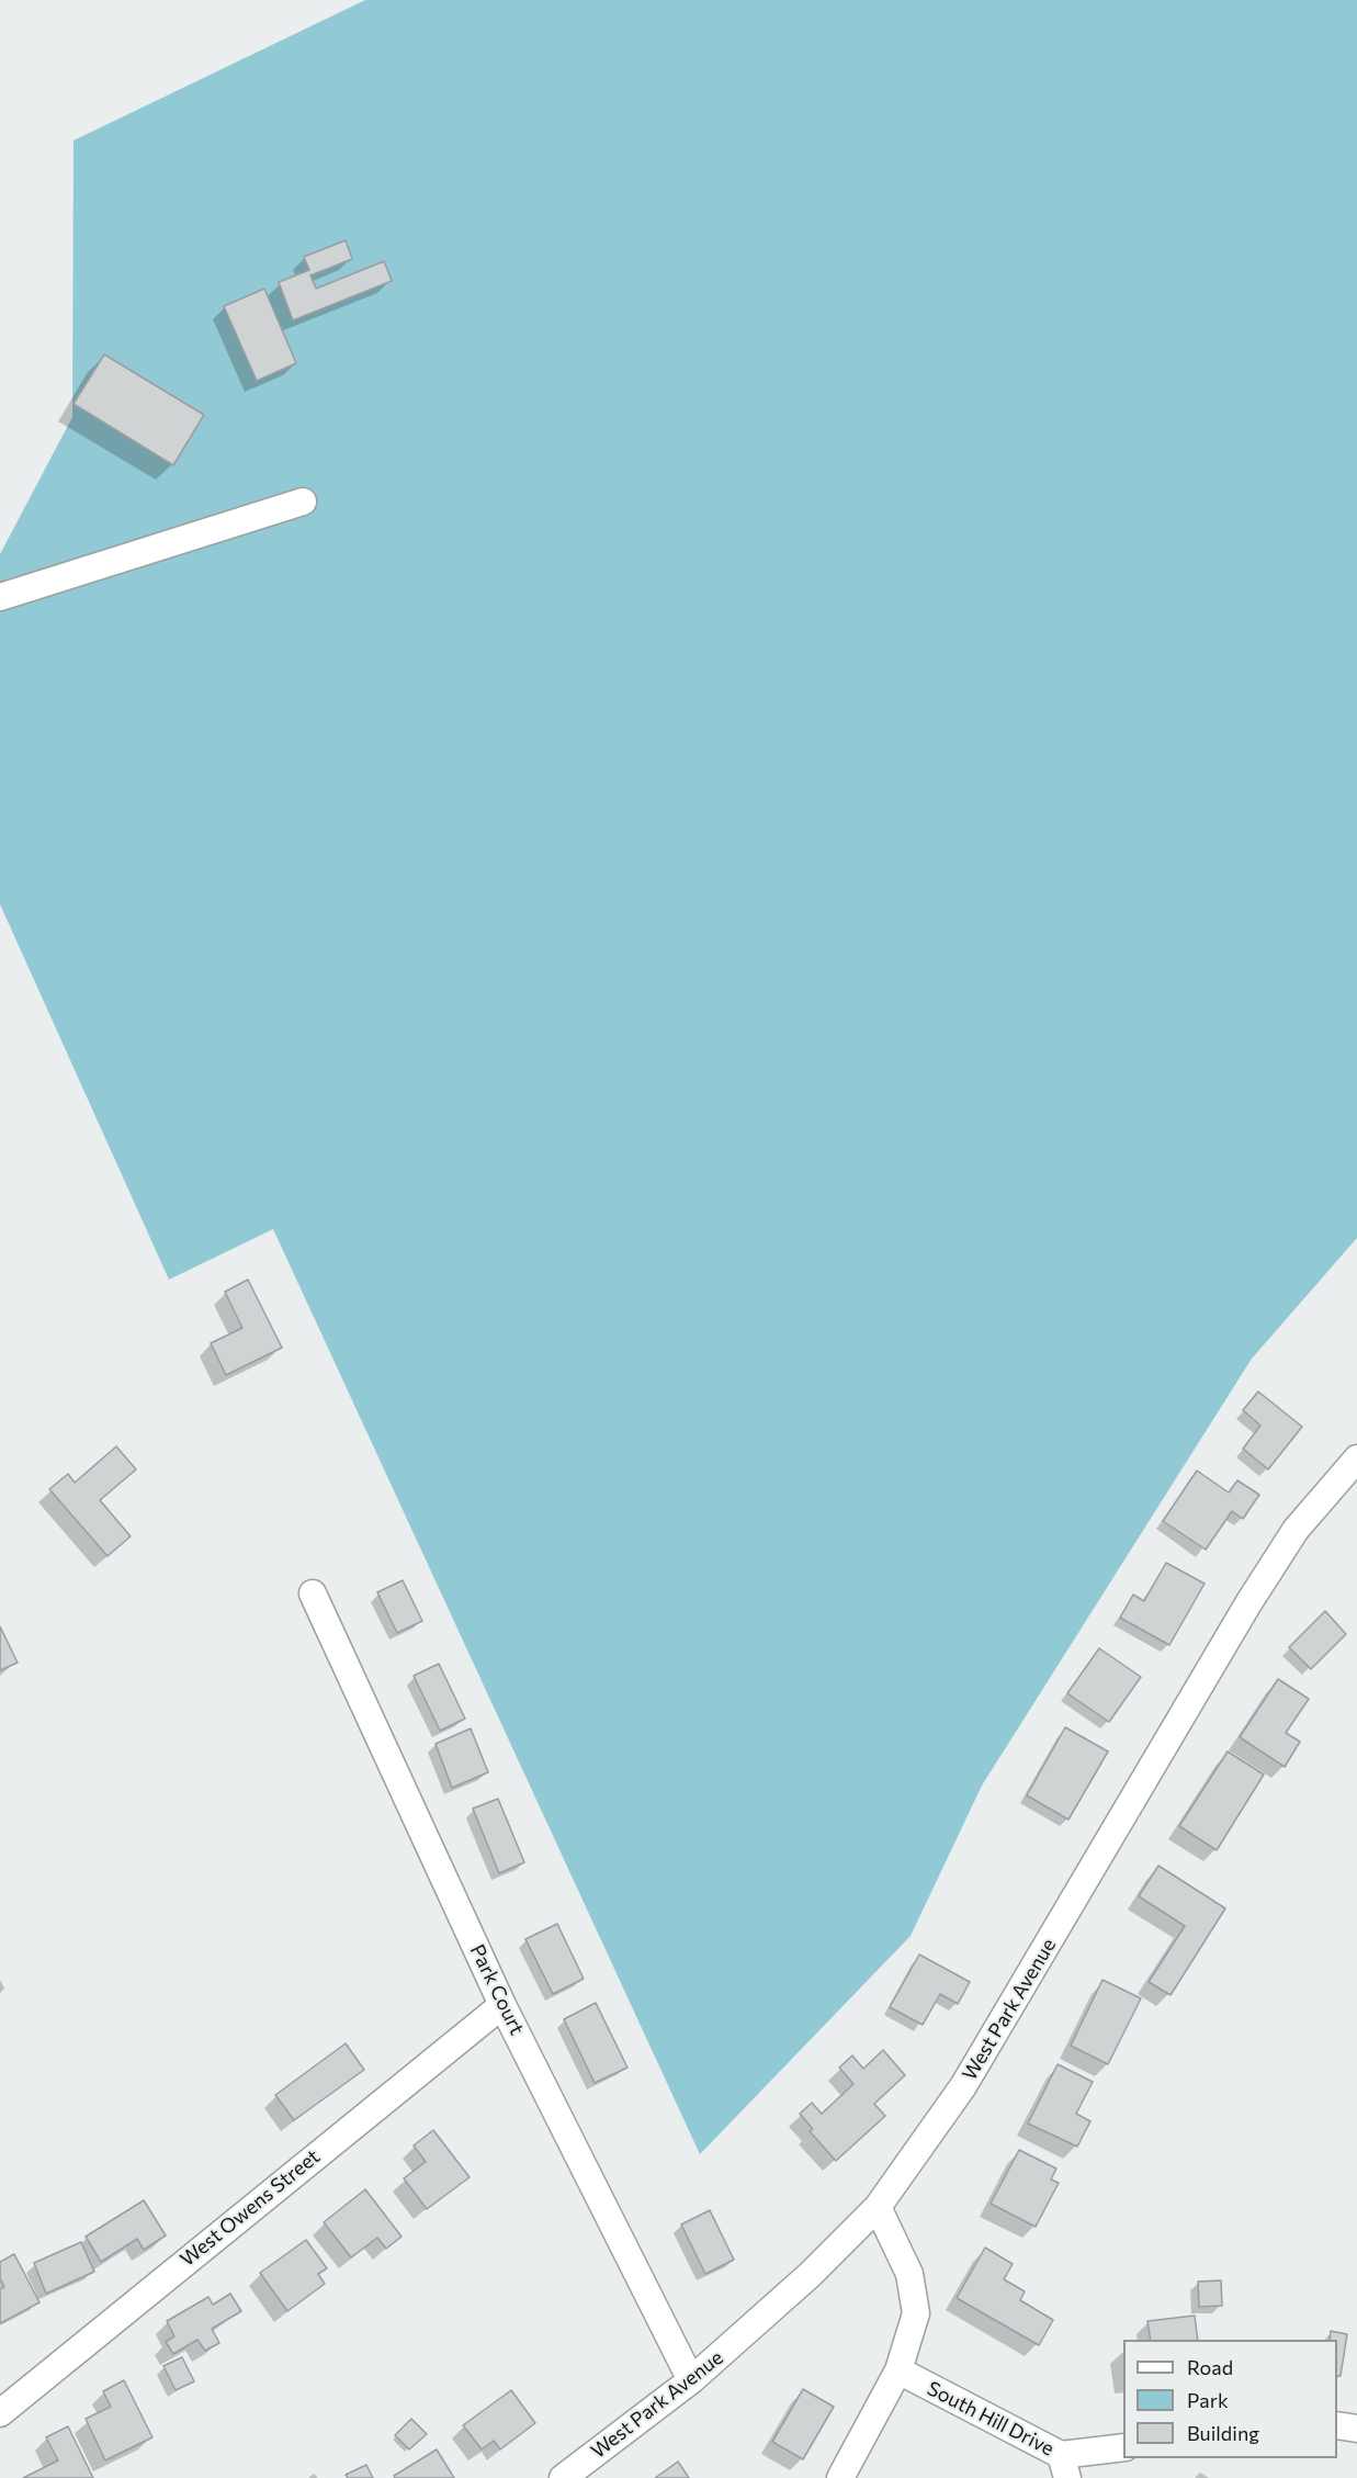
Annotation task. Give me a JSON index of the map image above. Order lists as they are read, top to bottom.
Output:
{
  "streets": {
    "street": [
      "Park Court",
      "West Park Avenue",
      "West Owens Street",
      "South Hill Drive"
    ]
  },
  "crossings": [
    ["Park Court", "West Park Avenue"],
    ["Park Court", "West Owens Street"]
  ],
  "legend": ["Road", "Park", "Building"]
}
